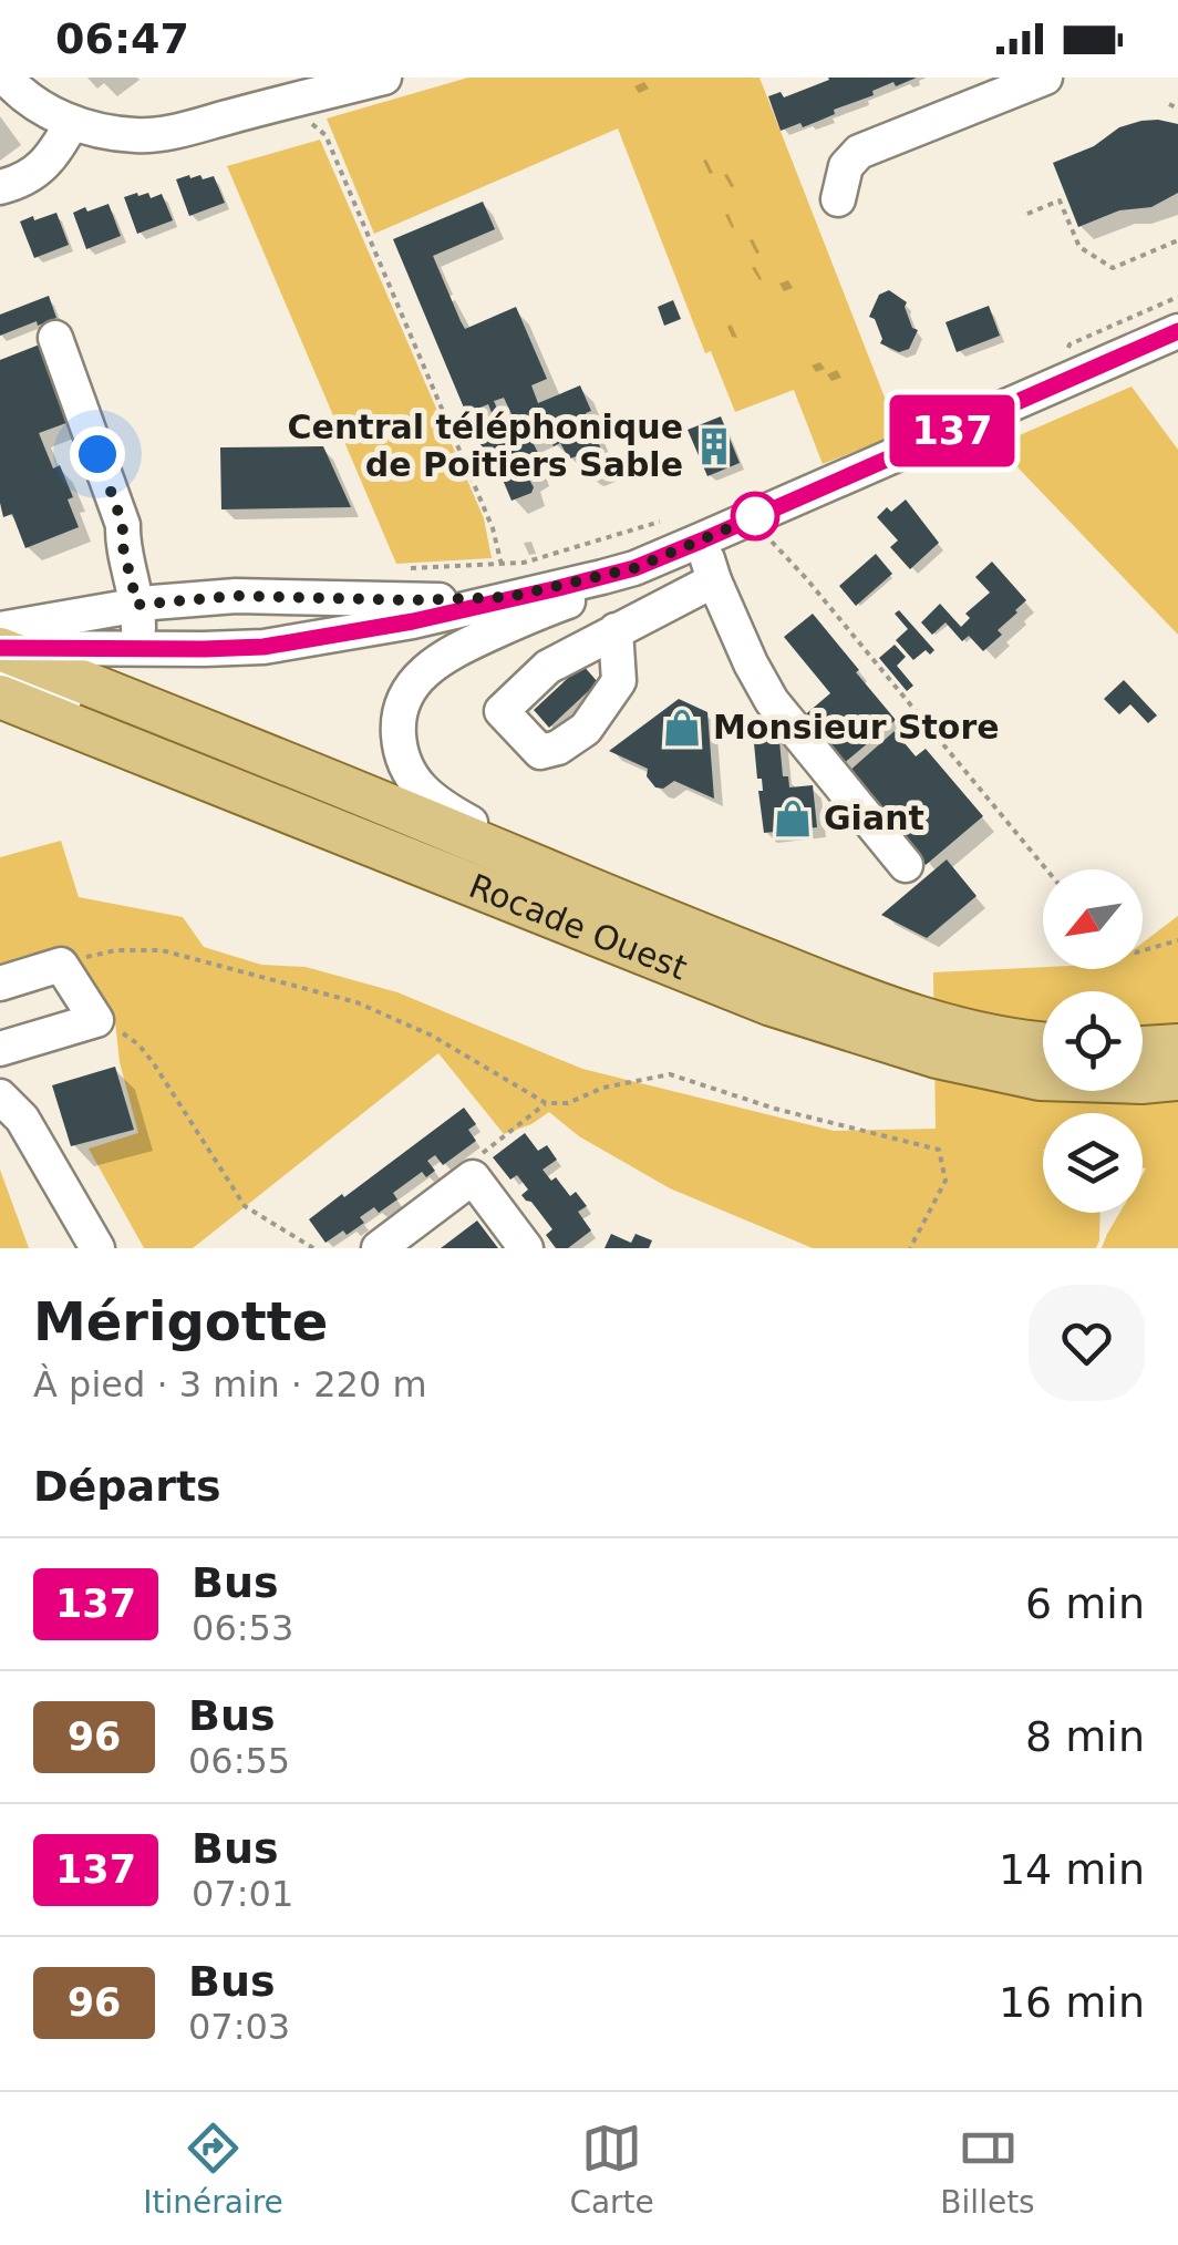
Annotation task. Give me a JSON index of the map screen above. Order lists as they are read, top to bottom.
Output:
{
  "streets": {
    "main road": ["Rocade Ouest"]
  },
  "places": {
    "building": ["Central téléphonique de Poitiers Sable"],
    "shop": ["Monsieur Store", "Giant"]
  },
  "lines": ["bus line 137"],
  "north": "bottom left",
  "page": {
    "status": "06:47",
    "on_map": "137",
    "heading": [
      ["Mérigotte", "À pied · 3 min · 220 m"],
      "Départs"
    ],
    "list": [
      {
        "mark": "137",
        "name": "Bus",
        "note": "06:53",
        "value": "6 min"
      },
      {
        "mark": "96",
        "name": "Bus",
        "note": "06:55",
        "value": "8 min"
      },
      {
        "mark": "137",
        "name": "Bus",
        "note": "07:01",
        "value": "14 min"
      },
      {
        "mark": "96",
        "name": "Bus",
        "note": "07:03",
        "value": "16 min"
      }
    ],
    "tabs": ["Itinéraire", "Carte", "Billets"]
  }
}
